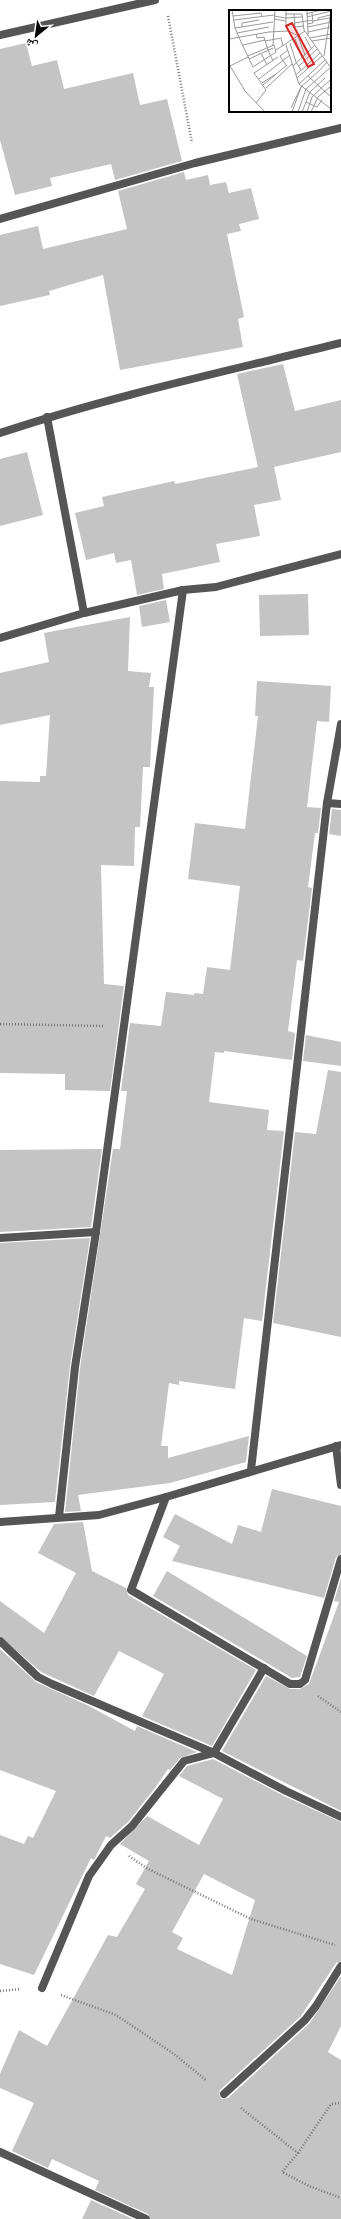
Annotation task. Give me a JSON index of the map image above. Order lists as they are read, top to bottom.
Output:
{
  "north": "bottom left"
}
